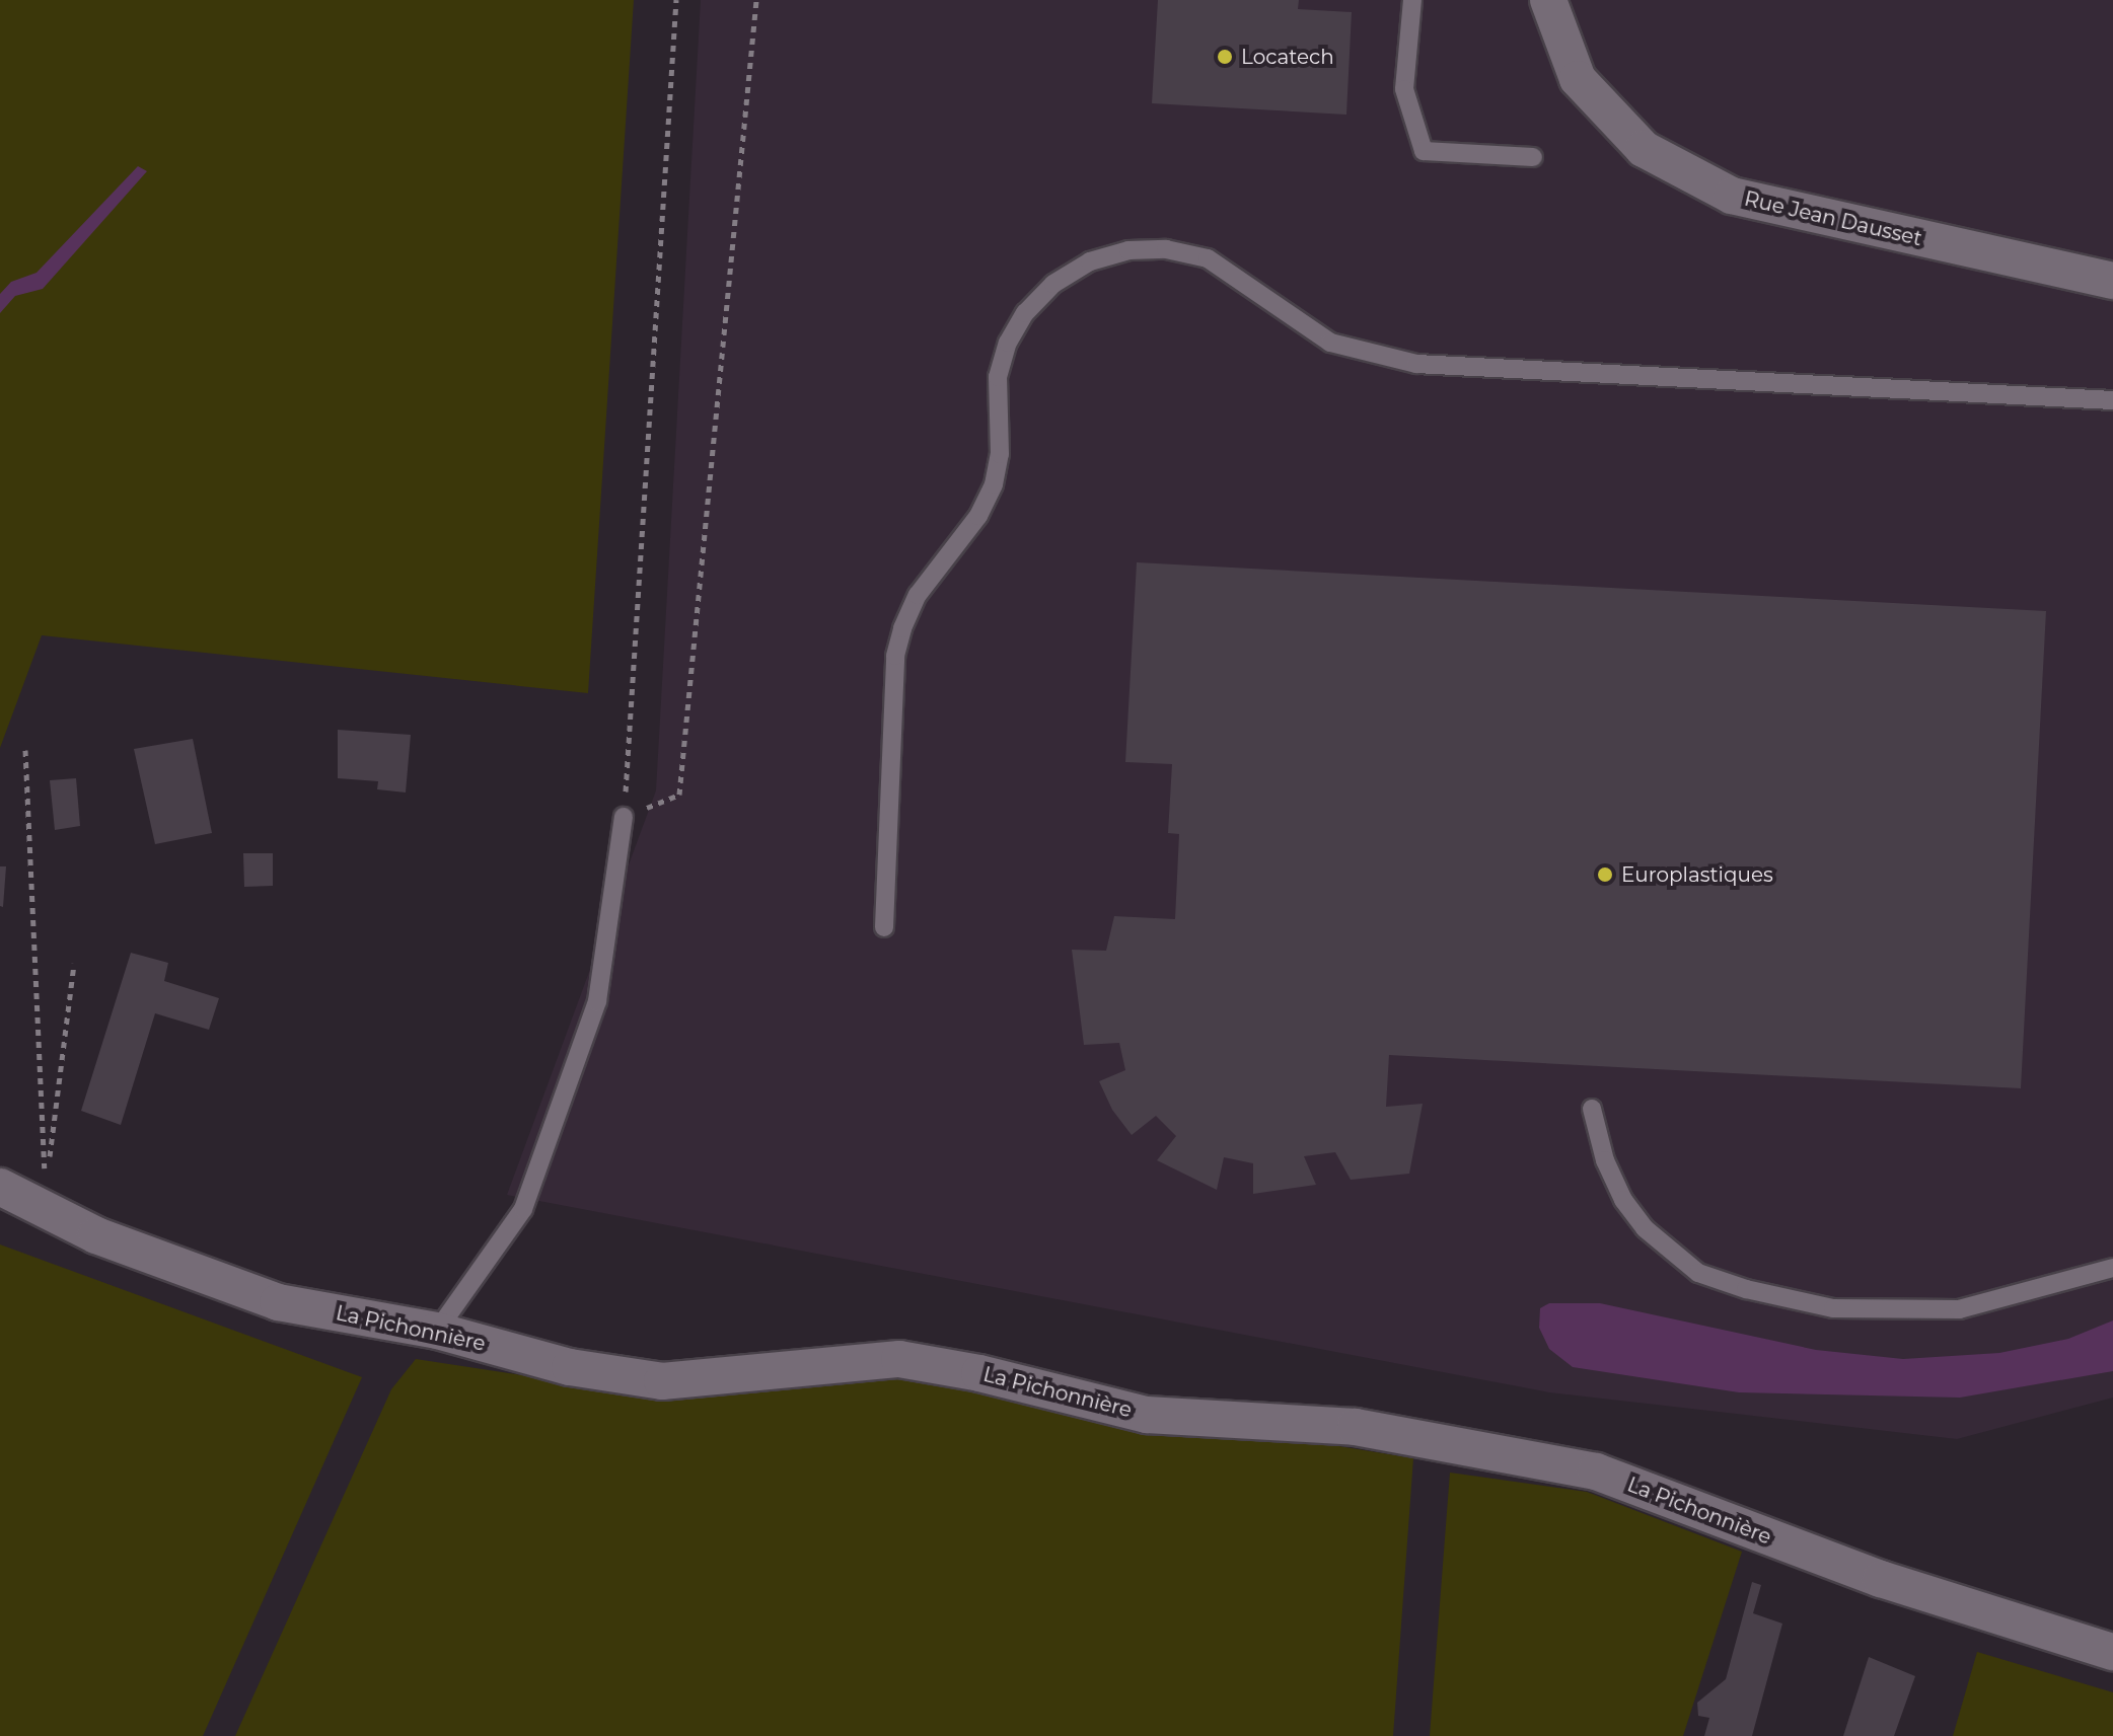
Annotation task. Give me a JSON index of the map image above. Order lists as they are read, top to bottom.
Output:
{
  "streets": {
    "street": ["Rue Jean Dausset", "La Pichonnière"]
  },
  "places": ["Locatech", "Europlastiques"]
}
